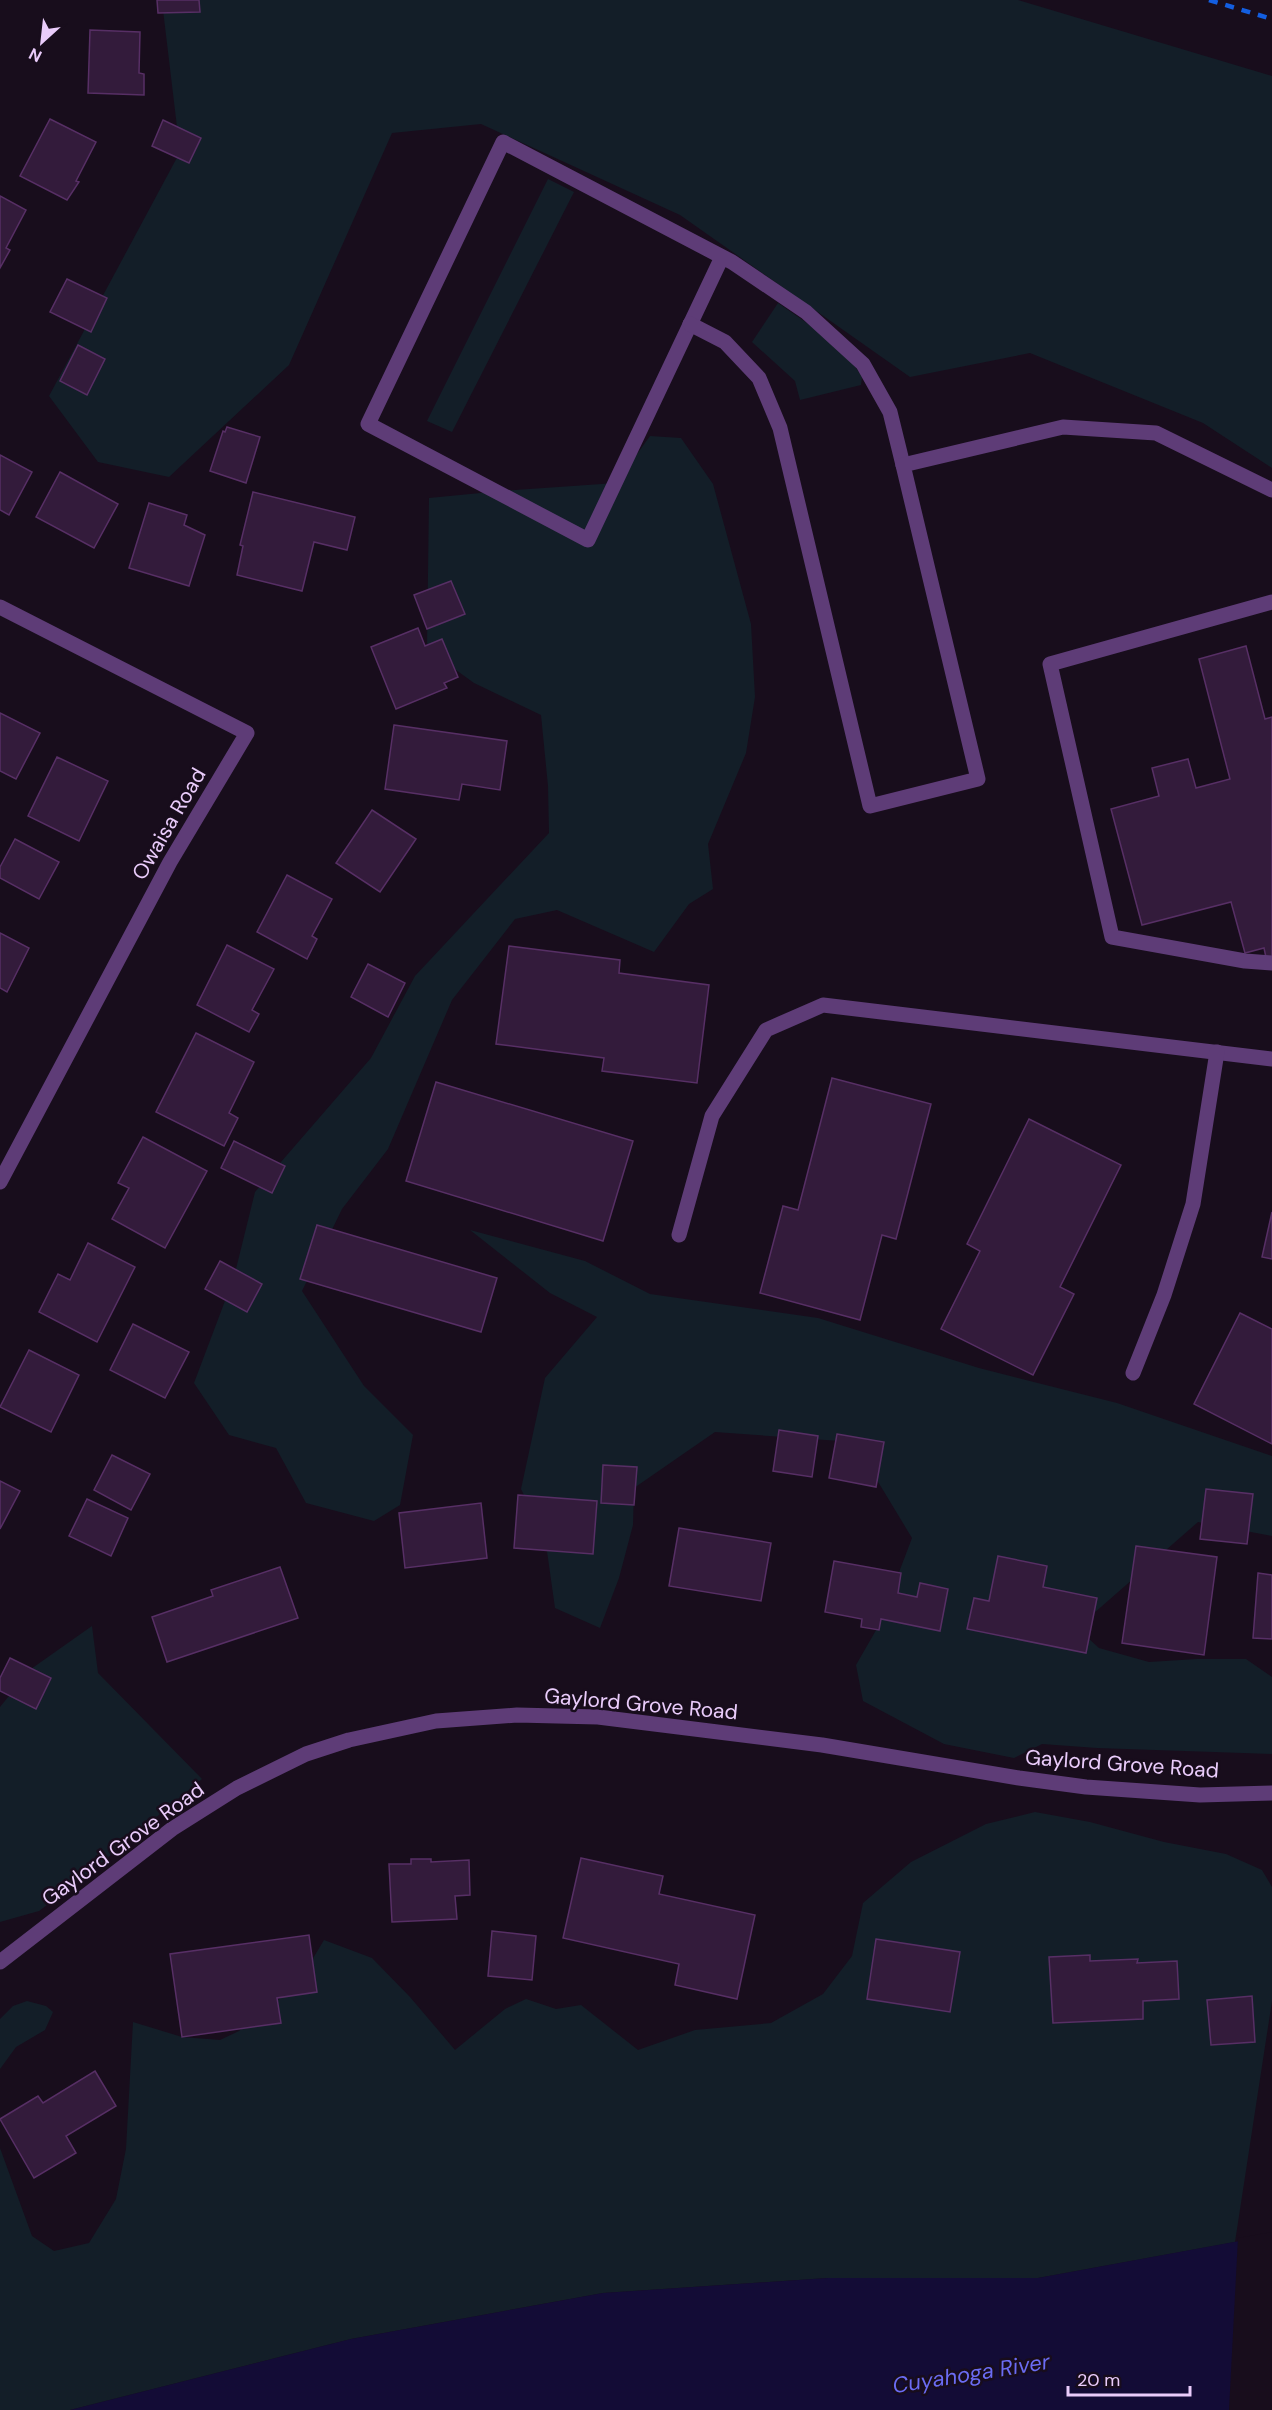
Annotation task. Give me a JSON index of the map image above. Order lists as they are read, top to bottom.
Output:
{
  "streets": {
    "street": ["Owaisa Road", "Gaylord Grove Road"]
  },
  "water": ["Cuyahoga River"],
  "scale_bar": "20 m",
  "north": "bottom left"
}
